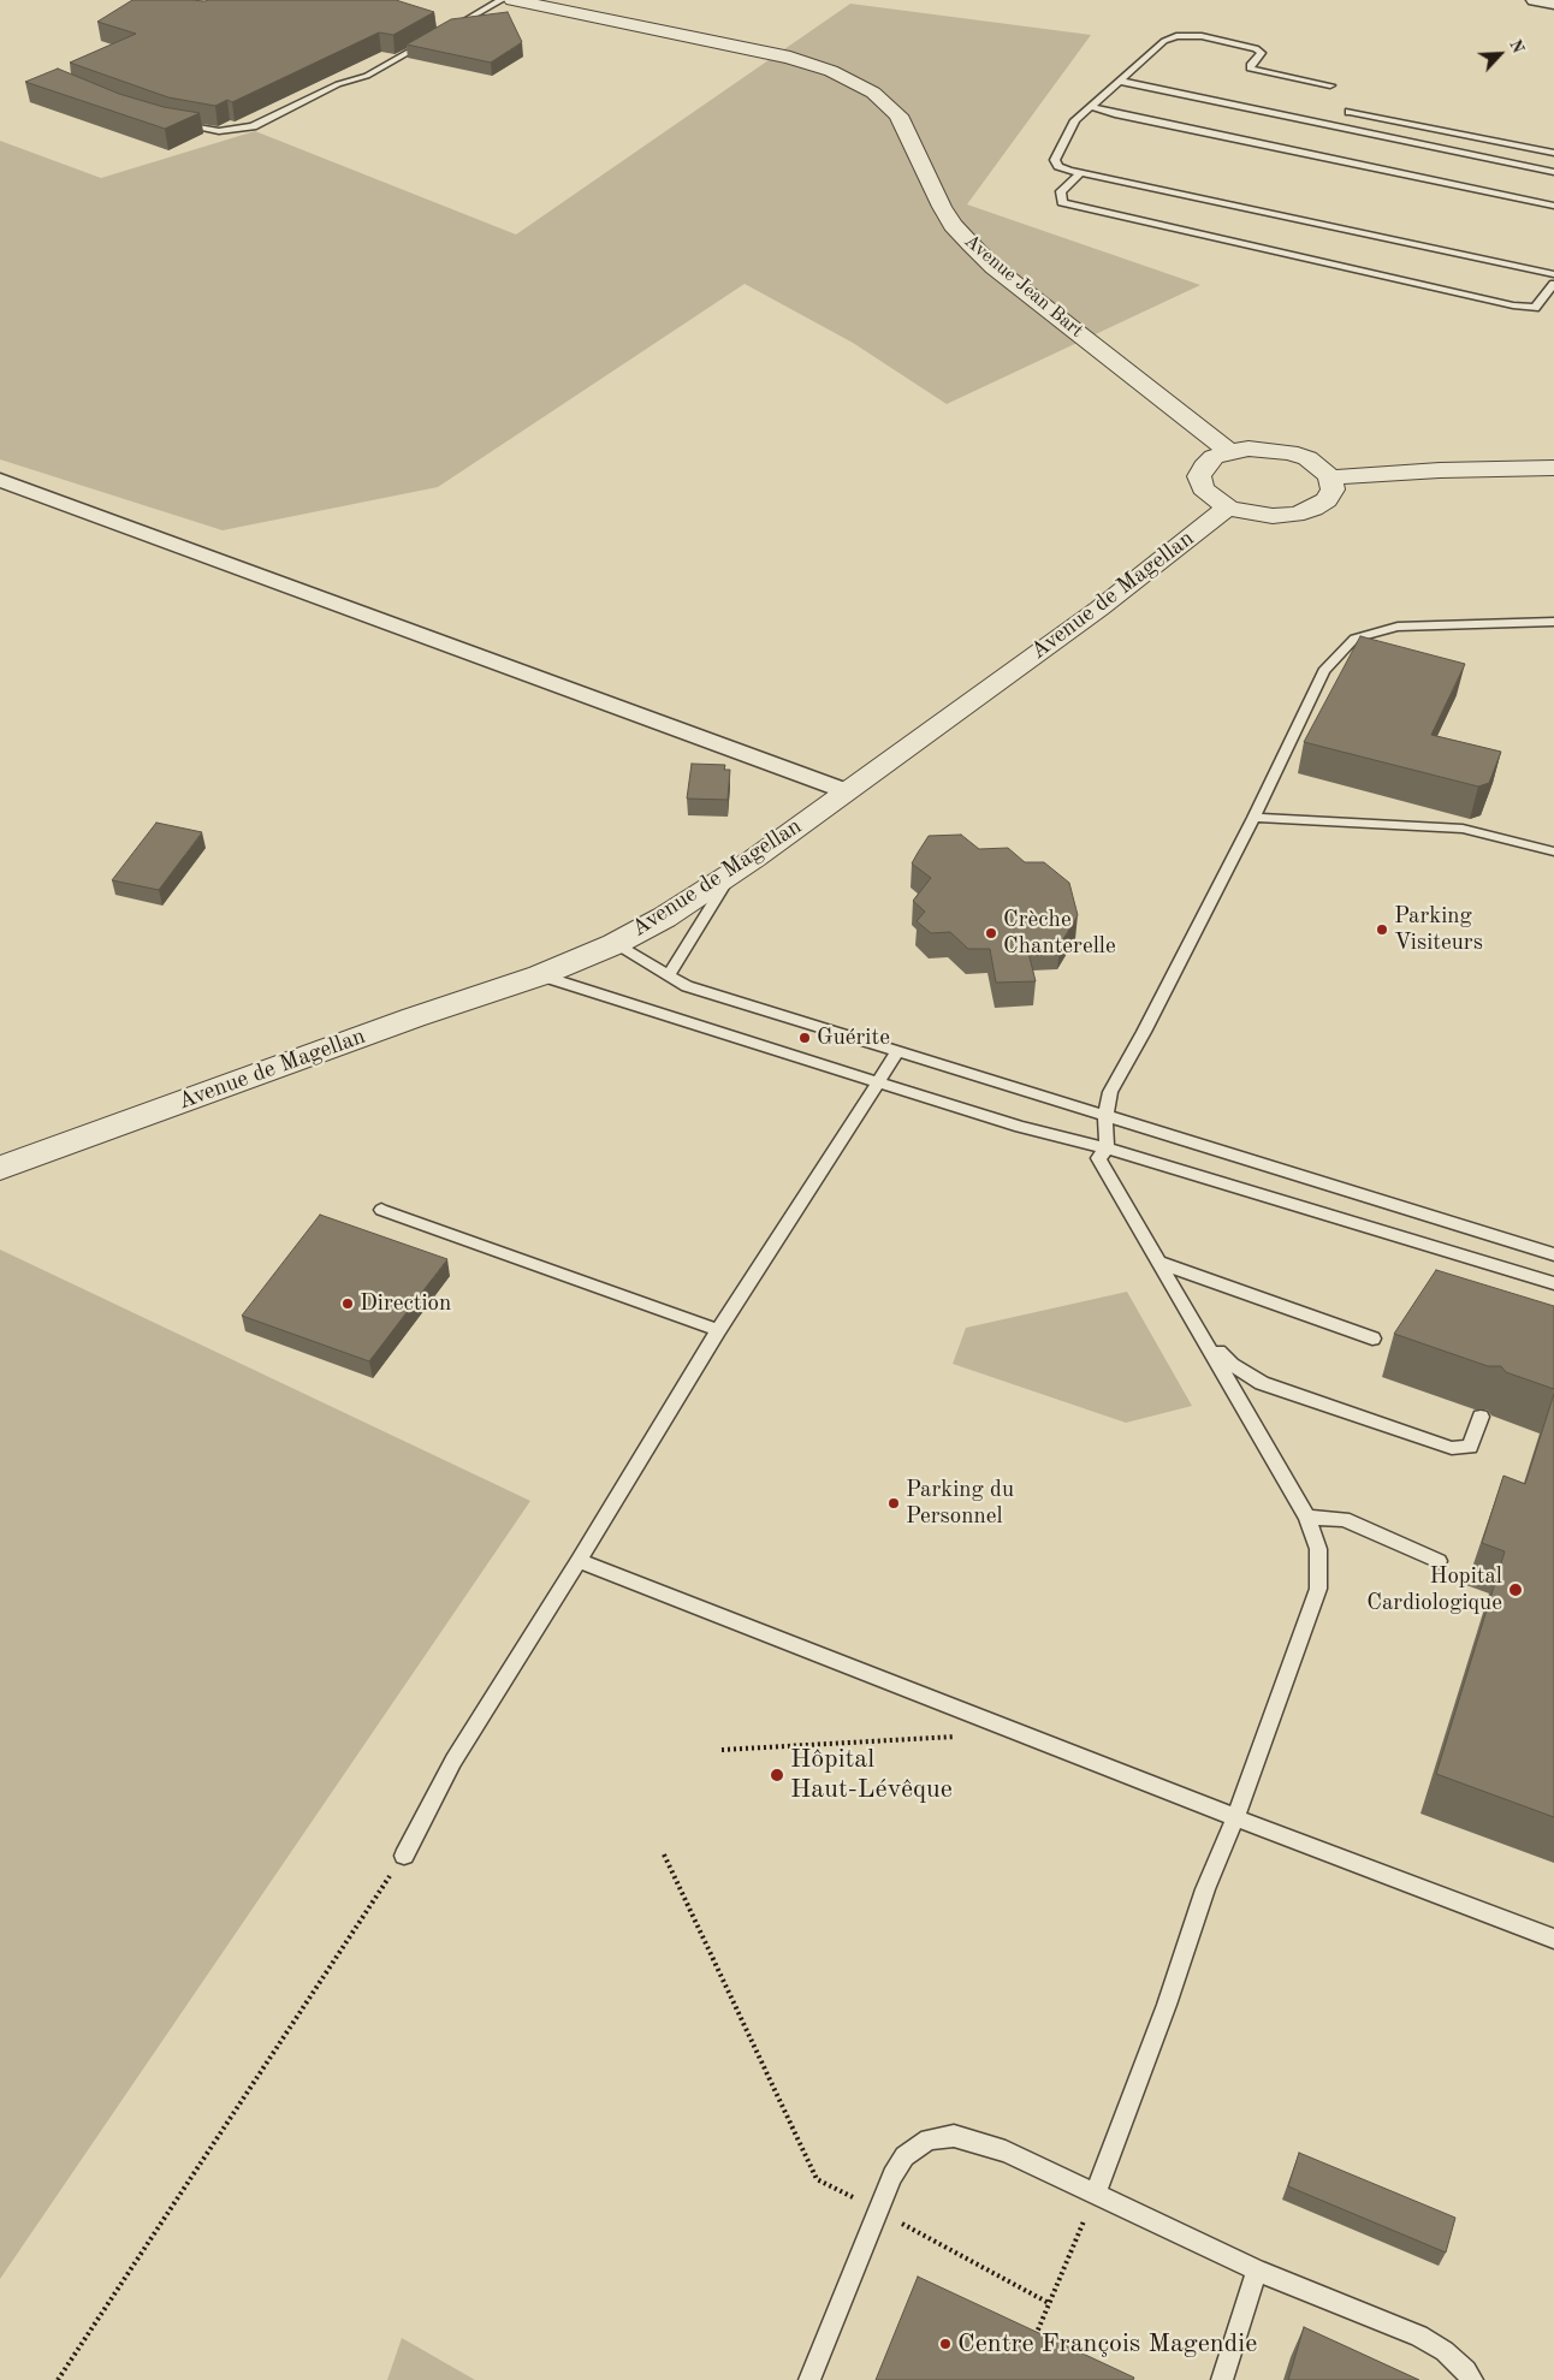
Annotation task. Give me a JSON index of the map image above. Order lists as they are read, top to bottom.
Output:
{
  "streets": {
    "street": ["Avenue Jean Bart", "Avenue de Magellan"]
  },
  "places": [
    "Parking Visiteurs",
    "Crèche Chanterelle",
    "Guérite",
    "Direction",
    "Parking du Personnel",
    "Hopital Cardiologique",
    "Hôpital Haut-Lévêque",
    "Centre François Magendie"
  ],
  "north": "top right"
}
